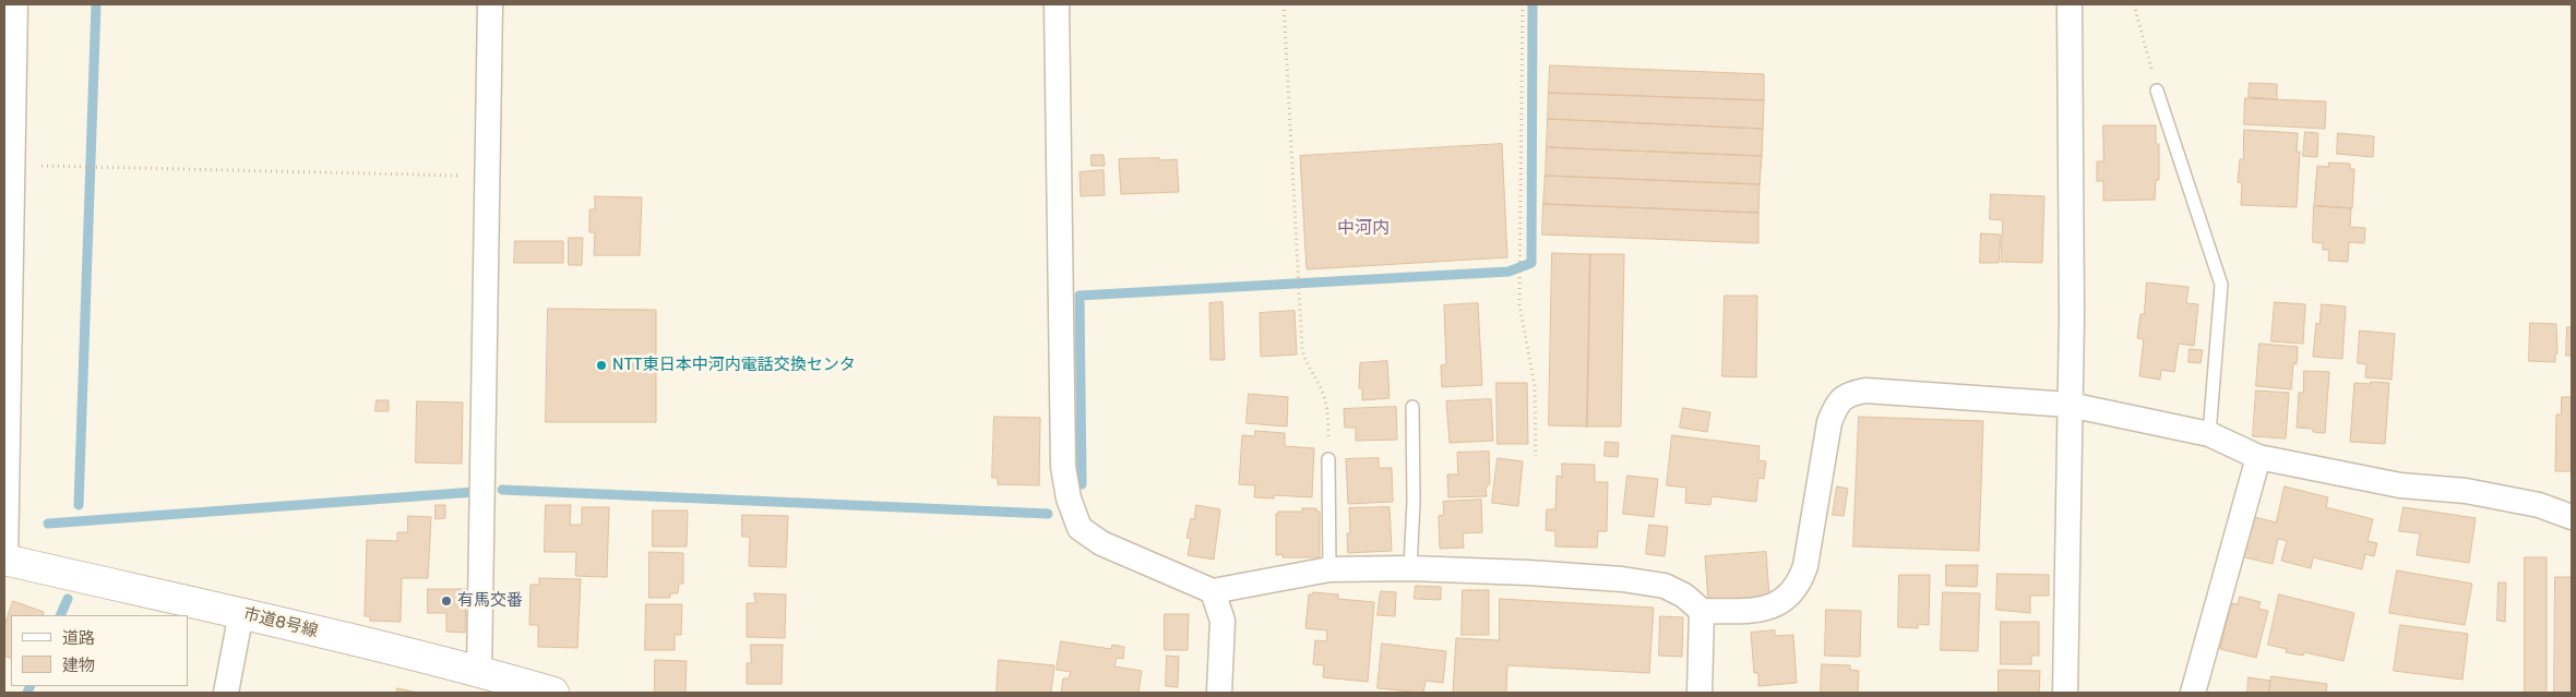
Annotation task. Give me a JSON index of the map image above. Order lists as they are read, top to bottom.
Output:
{
  "streets": {
    "street": ["市道8号線"]
  },
  "districts": ["中河内"],
  "places": ["NTT東日本中河内電話交換センタ", "有馬交番"],
  "legend": ["道路", "建物"]
}
